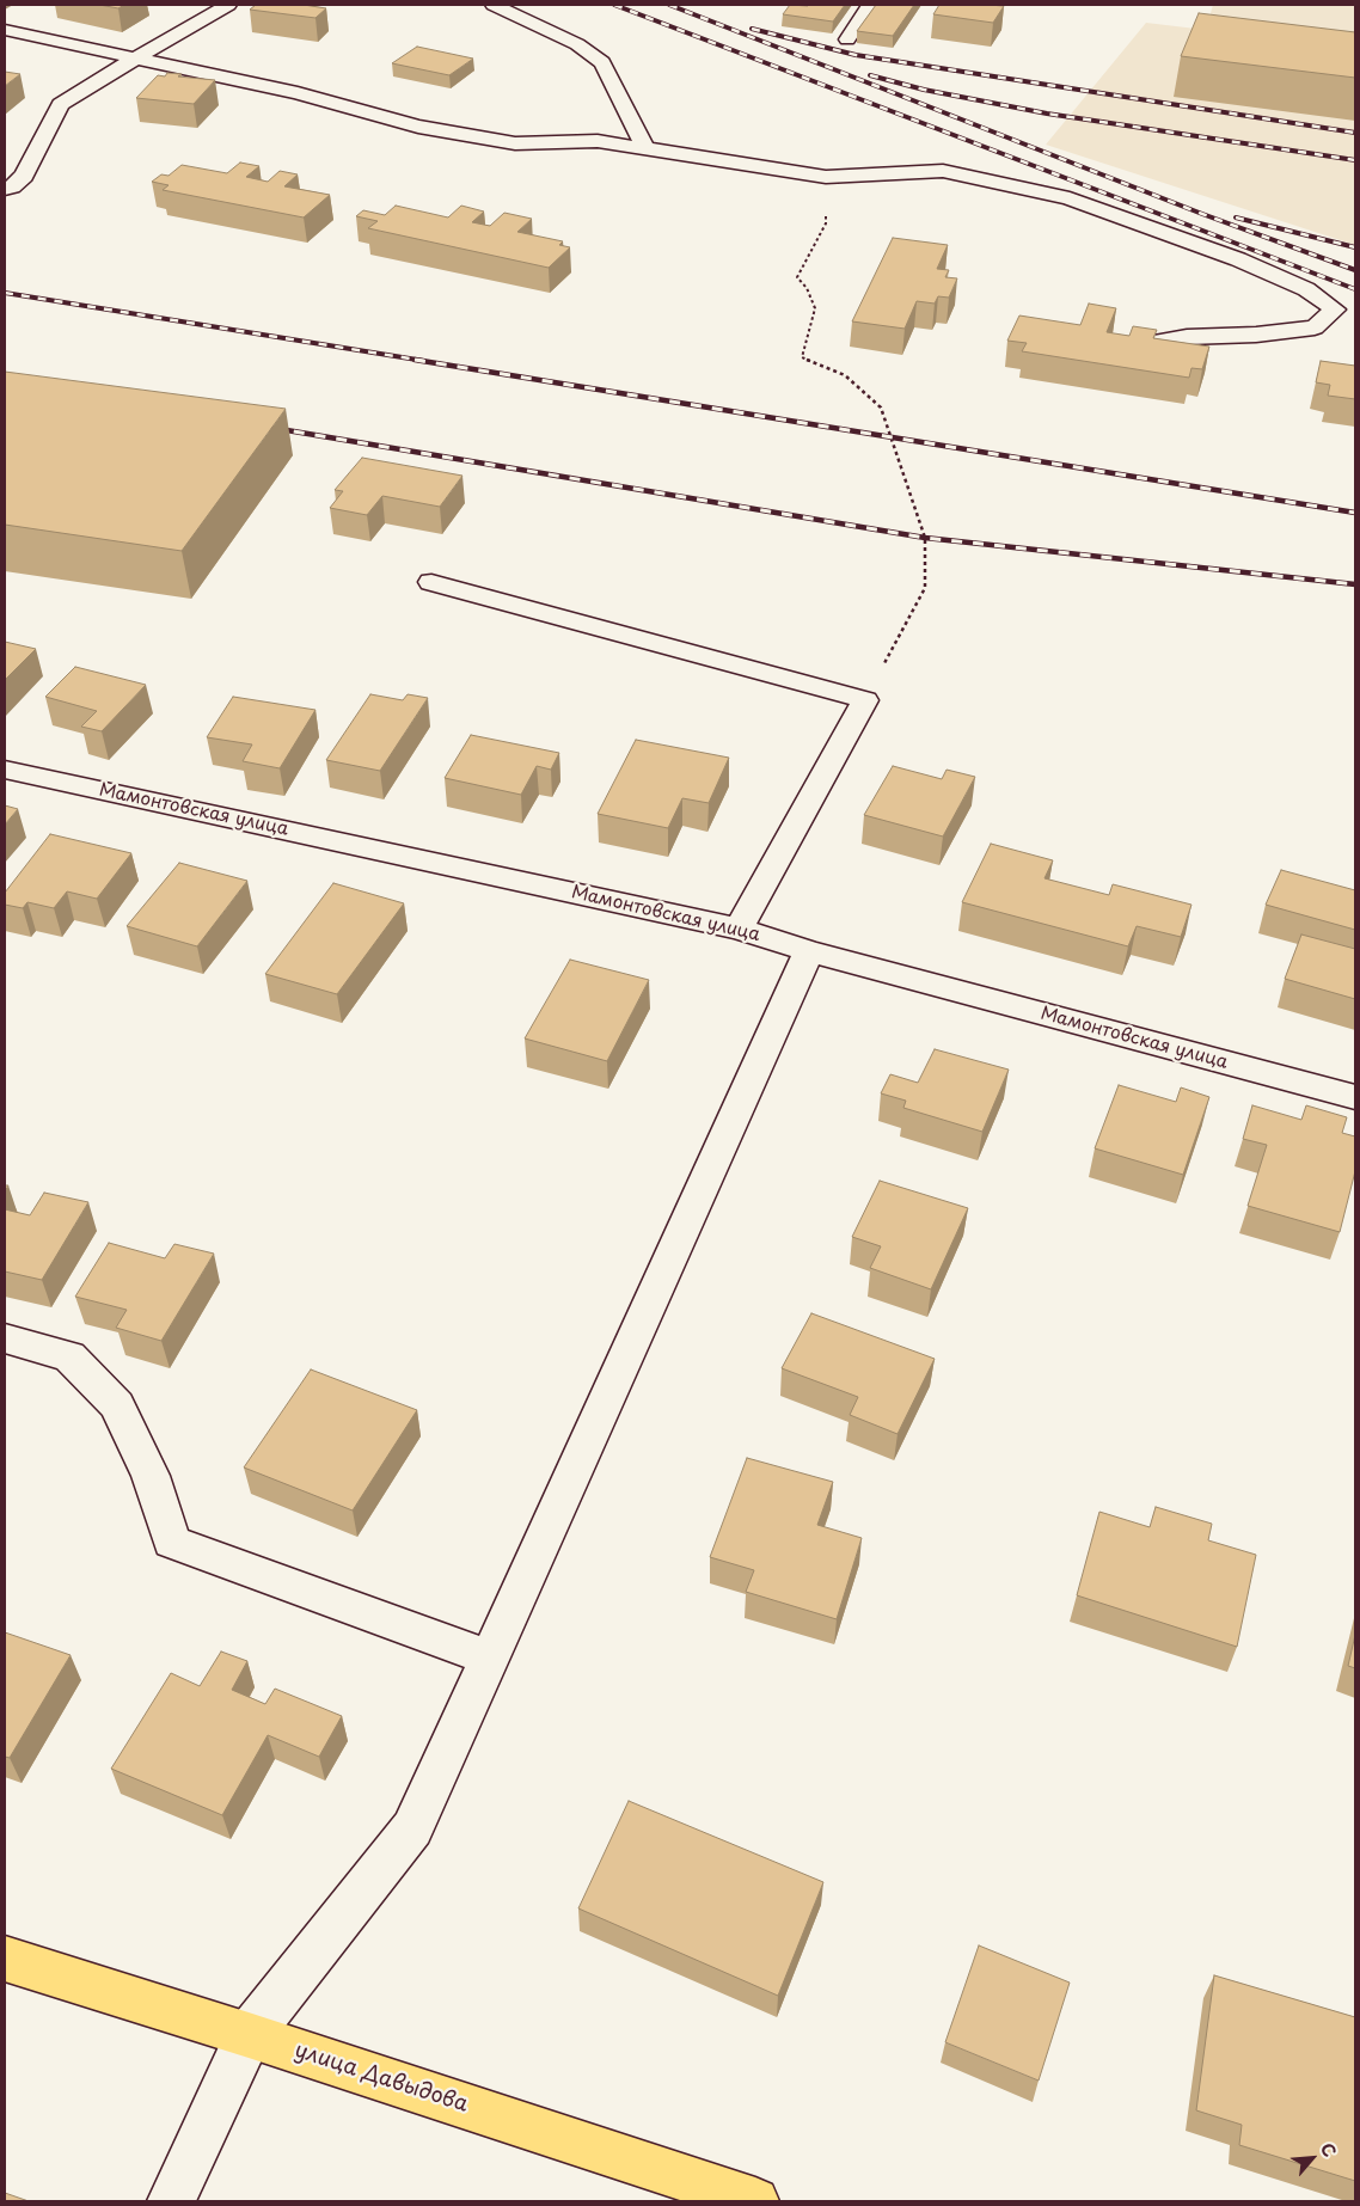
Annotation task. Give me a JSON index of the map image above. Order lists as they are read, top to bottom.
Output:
{
  "streets": {
    "main road": ["улица Давыдова"],
    "street": ["Мамонтовская улица"]
  },
  "north": "top right"
}
